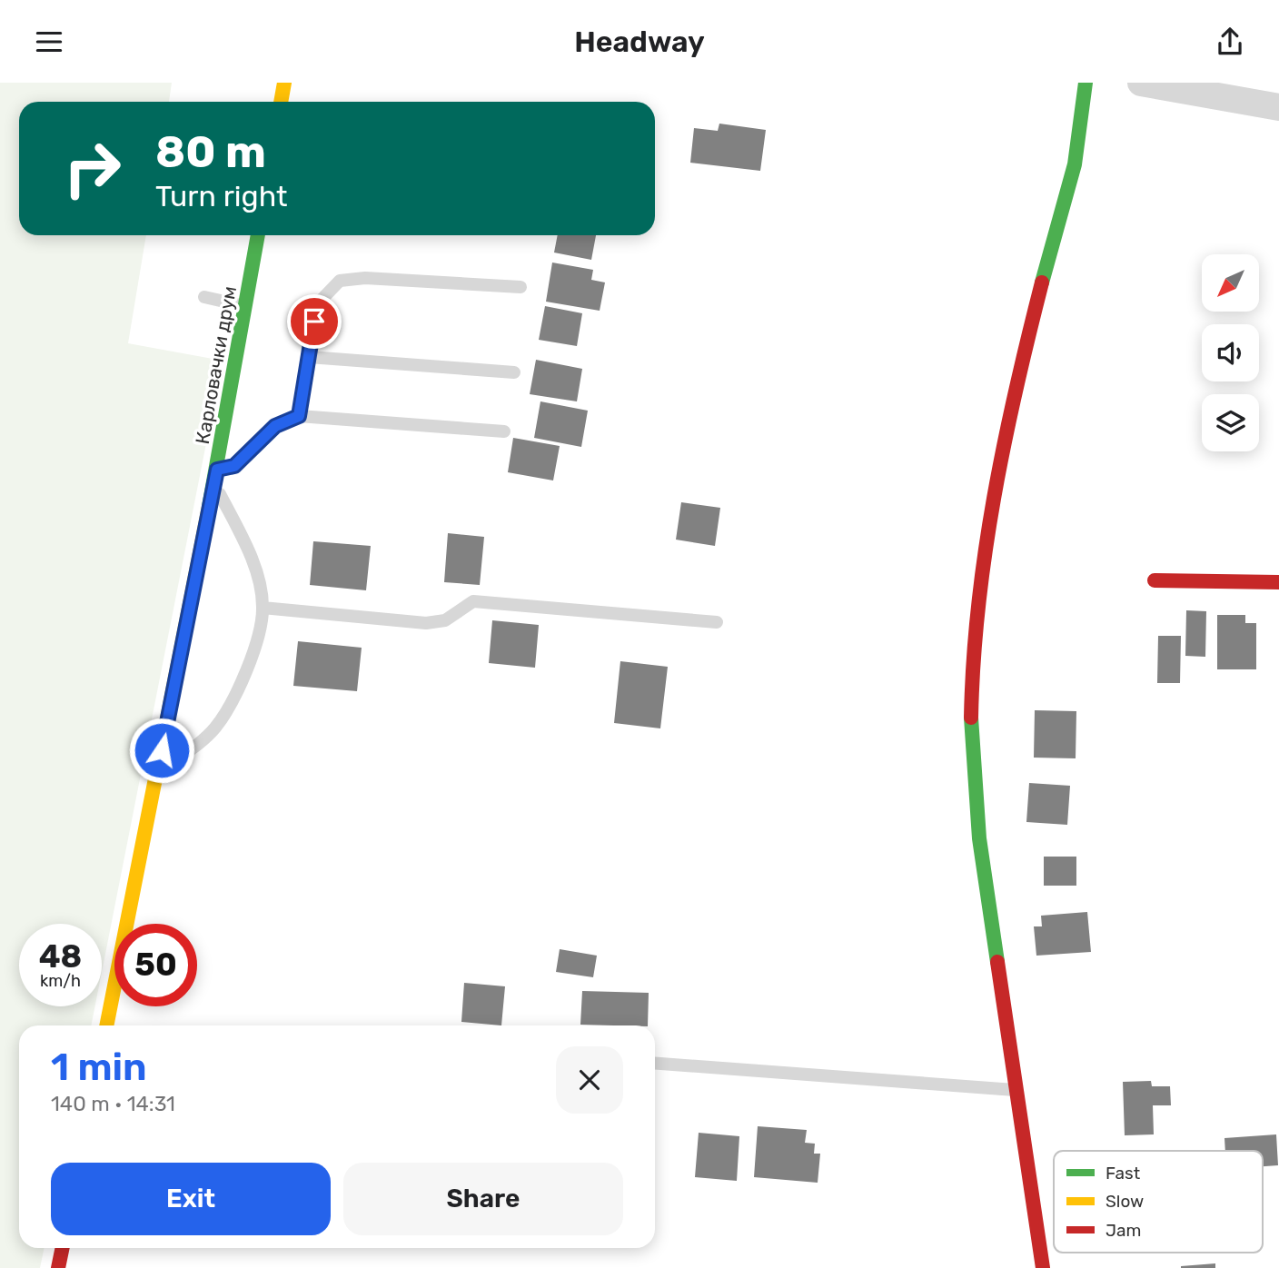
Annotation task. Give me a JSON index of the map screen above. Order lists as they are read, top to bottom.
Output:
{
  "streets": {
    "street": ["Карловачки друм"]
  },
  "legend": ["Fast", "Slow", "Jam"],
  "north": "bottom left",
  "page": {
    "header": "Headway",
    "turn": ["80 m", "Turn right"],
    "speed": "48 km/h",
    "limit": "50",
    "heading": ["1 min", "140 m · 14:31"],
    "buttons": ["Exit", "Share"]
  }
}
